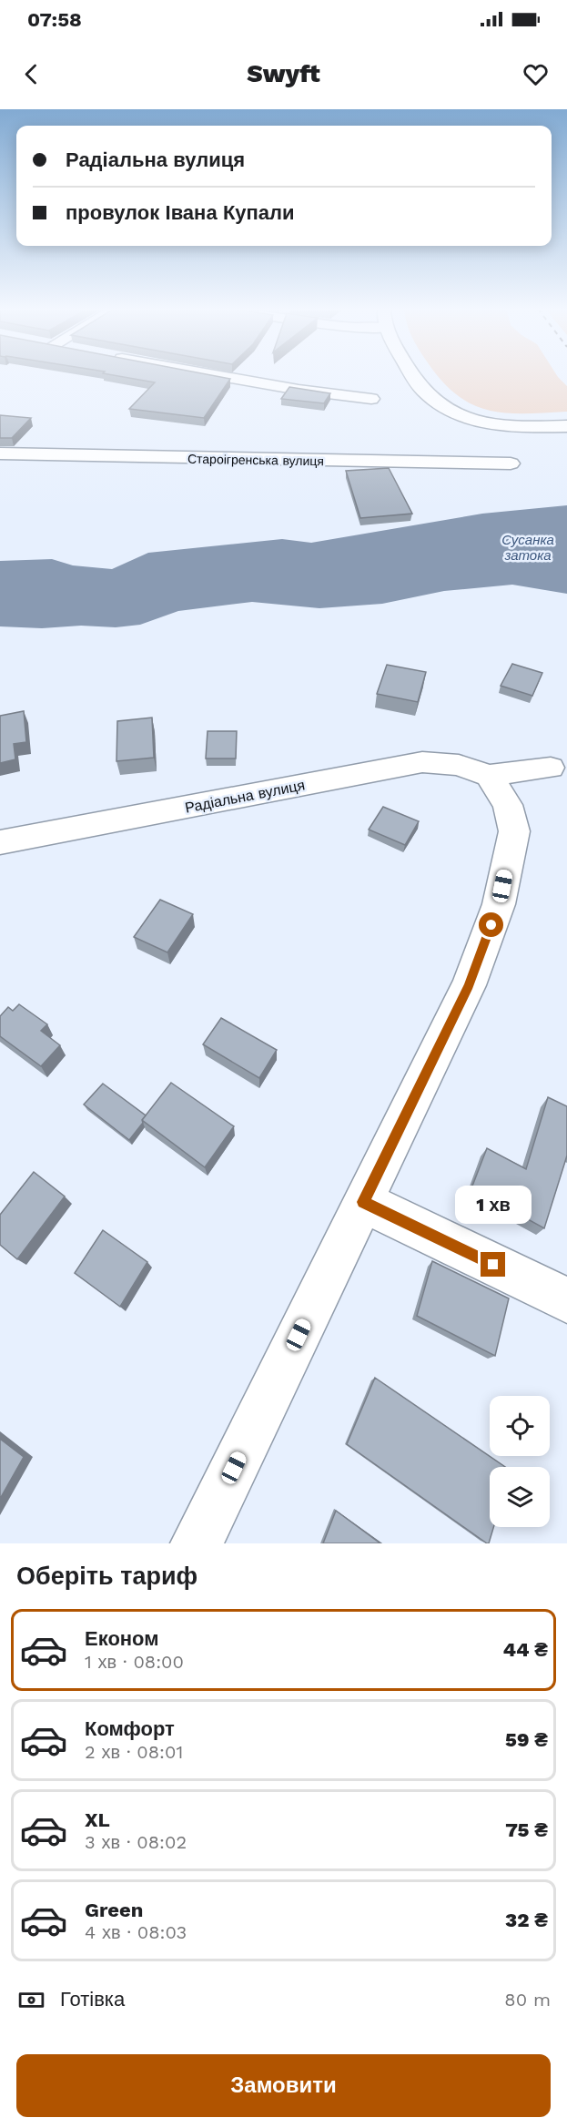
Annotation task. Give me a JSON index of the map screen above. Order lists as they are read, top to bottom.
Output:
{
  "streets": {
    "street": ["Староігренська вулиця", "Радіальна вулиця"]
  },
  "water": ["Сусанка затока"],
  "page": {
    "status": "07:58",
    "header": "Swyft",
    "banner": ["Радіальна вулиця", "провулок Івана Купали"],
    "bubble": "1 хв",
    "heading": "Оберіть тариф",
    "list": [
      {
        "name": "Економ",
        "note": "1 хв · 08:00",
        "value": "44 ₴"
      },
      {
        "name": "Комфорт",
        "note": "2 хв · 08:01",
        "value": "59 ₴"
      },
      {
        "name": "XL",
        "note": "3 хв · 08:02",
        "value": "75 ₴"
      },
      {
        "name": "Green",
        "note": "4 хв · 08:03",
        "value": "32 ₴"
      }
    ],
    "pay": ["Готівка", "80 m"],
    "buttons": "Замовити"
  }
}
